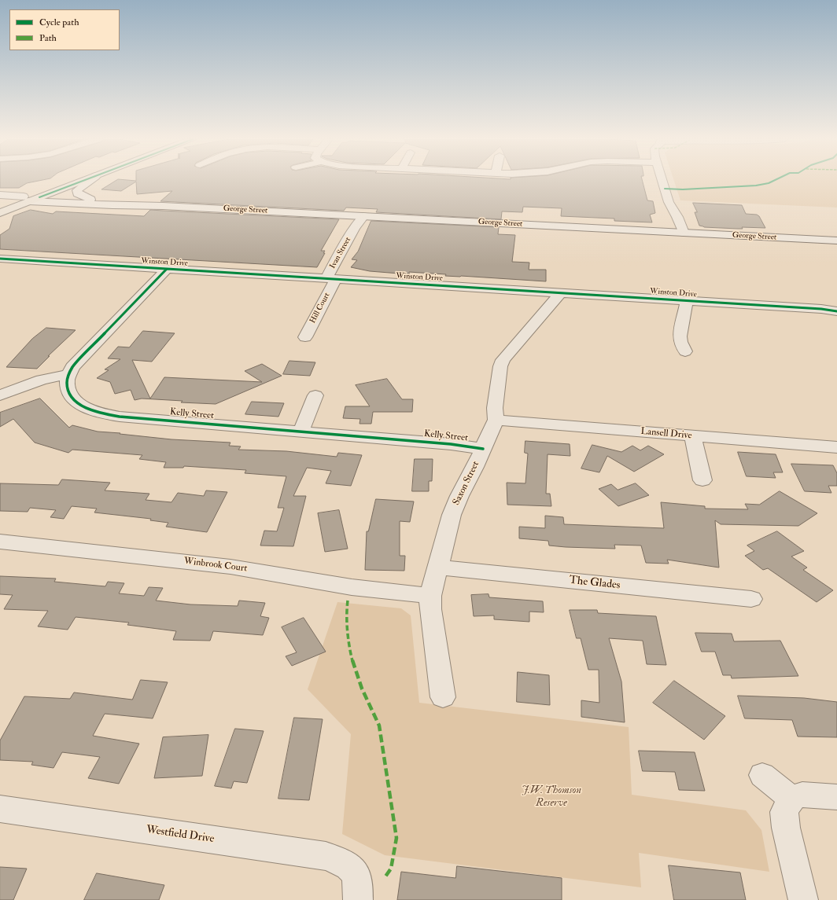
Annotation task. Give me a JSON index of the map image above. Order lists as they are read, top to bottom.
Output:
{
  "streets": {
    "street": [
      "George Street",
      "Ivan Street",
      "Winston Drive",
      "Hill Court",
      "Kelly Street",
      "Lansell Drive",
      "Saxon Street",
      "Winbrook Court",
      "The Glades",
      "Westfield Drive"
    ]
  },
  "crossings": [
    ["George Street", "Ivan Street"],
    ["Ivan Street", "Winston Drive"],
    ["Ivan Street", "Hill Court"],
    ["Winston Drive", "Hill Court"],
    ["Winston Drive", "Saxon Street"],
    ["Kelly Street", "Saxon Street"],
    ["Lansell Drive", "Saxon Street"],
    ["Saxon Street", "Winbrook Court"],
    ["Saxon Street", "The Glades"]
  ],
  "parks": ["J.W. Thomson Reserve"],
  "legend": ["Cycle path", "Path"]
}
